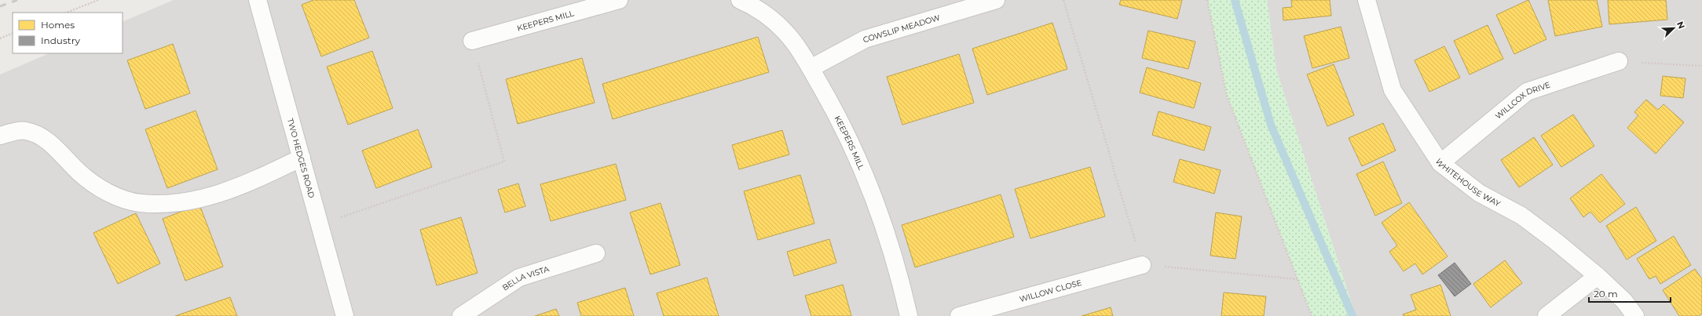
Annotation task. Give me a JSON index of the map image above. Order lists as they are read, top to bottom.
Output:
{
  "streets": {
    "street": [
      "KEEPERS MILL",
      "COWSLIP MEADOW",
      "WILLCOX DRIVE",
      "TWO HEDGES ROAD",
      "WHITEHOUSE WAY",
      "BELLA VISTA",
      "WILLOW CLOSE"
    ]
  },
  "crossings": [
    ["KEEPERS MILL", "COWSLIP MEADOW"],
    ["WILLCOX DRIVE", "WHITEHOUSE WAY"]
  ],
  "legend": ["Homes", "Industry"],
  "scale_bar": "20 m",
  "north": "top right"
}
